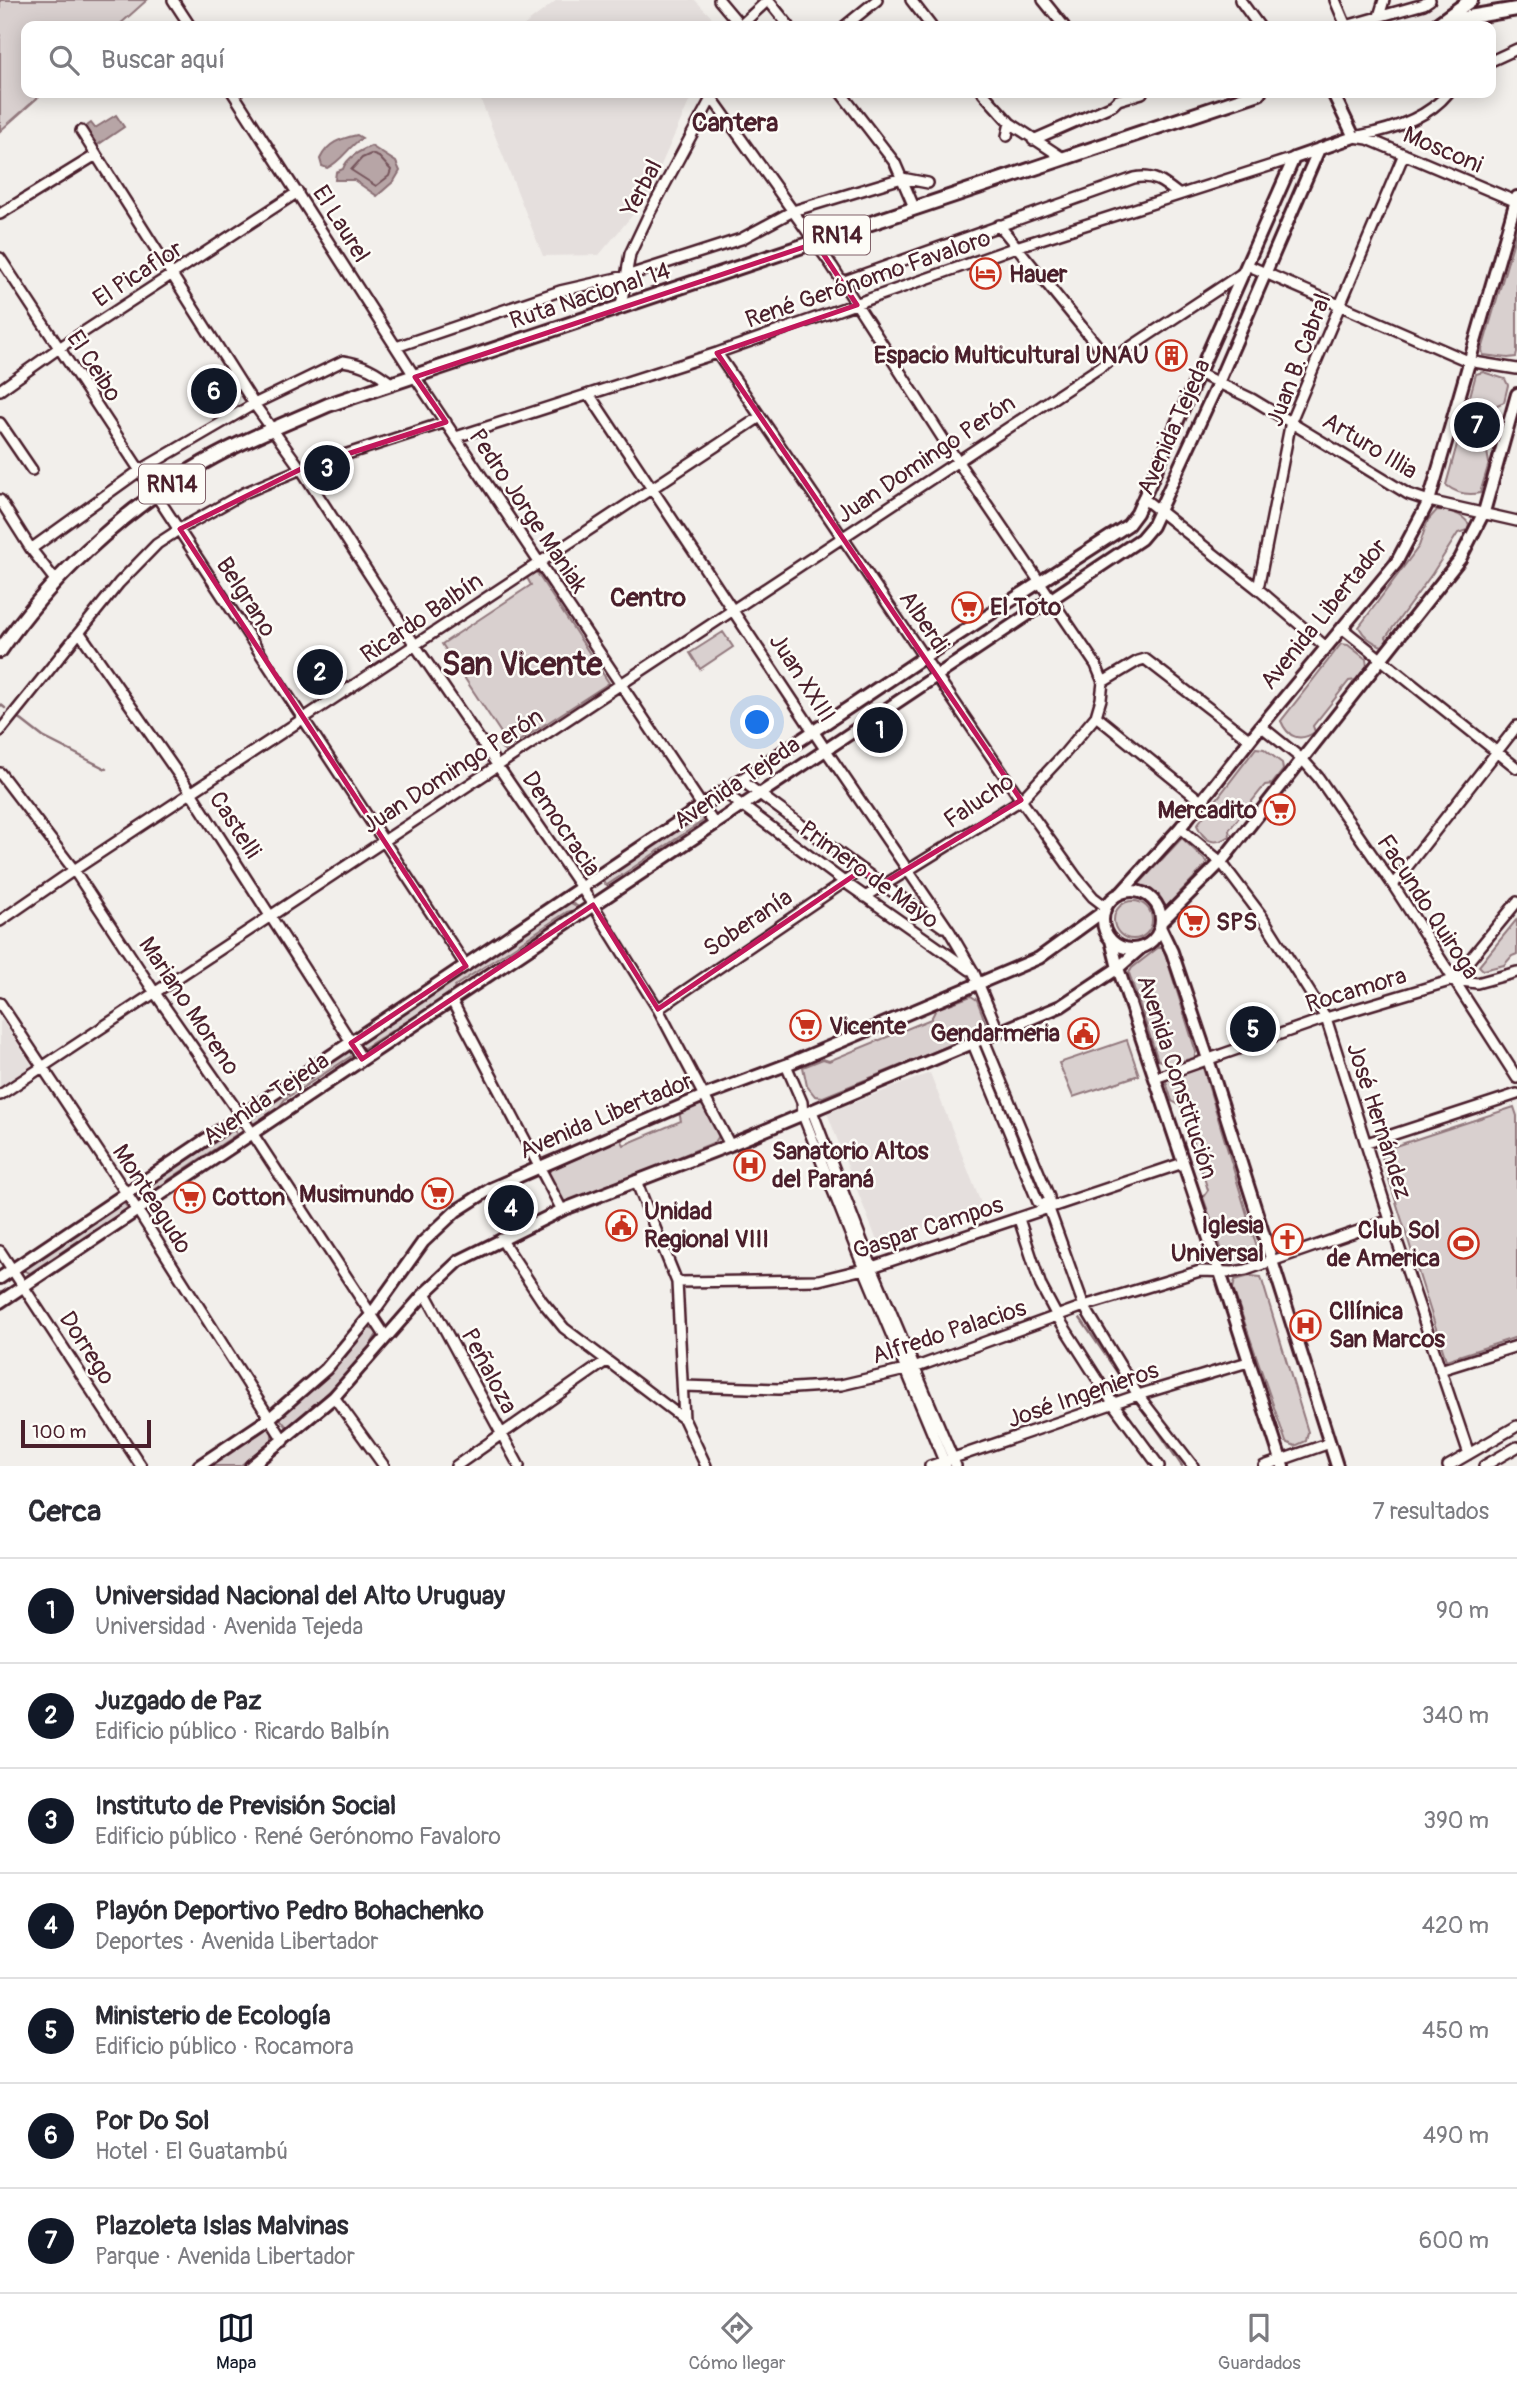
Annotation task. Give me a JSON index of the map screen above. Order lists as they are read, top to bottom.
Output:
{
  "streets": {
    "highway": ["RN14", "Ruta Nacional 14"],
    "main road": ["Avenida Tejeda", "Avenida Libertador", "Avenida Constitución"],
    "street": [
      "Mosconi",
      "Yerbal",
      "El Laurel",
      "El Picaflor",
      "René Gerónomo Favaloro",
      "Juan B. Cabral",
      "El Ceibo",
      "Arturo Illia",
      "Juan Domingo Perón",
      "Pedro Jorge Maniak",
      "Belgrano",
      "Ricardo Balbín",
      "Alberdi",
      "Juan XXIII",
      "Falucho",
      "Democracia",
      "Castelli",
      "Primero de Mayo",
      "Facundo Quiroga",
      "Soberanía",
      "Rocamora",
      "Mariano Moreno",
      "José Hernández",
      "Monteagudo",
      "Gaspar Campos",
      "Alfredo Palacios",
      "Dorrego",
      "Peñaloza",
      "José Ingenieros"
    ]
  },
  "crossings": [
    ["Mosconi", "Juan B. Cabral"],
    ["Mosconi", "Avenida Libertador"],
    ["Yerbal", "Ruta Nacional 14"],
    ["El Laurel", "El Picaflor"],
    ["El Laurel", "Ruta Nacional 14"],
    ["El Laurel", "Pedro Jorge Maniak"],
    ["El Picaflor", "El Ceibo"],
    ["El Picaflor", "Democracia"],
    ["René Gerónomo Favaloro", "Avenida Tejeda"],
    ["René Gerónomo Favaloro", "Pedro Jorge Maniak"],
    ["René Gerónomo Favaloro", "Alberdi"],
    ["René Gerónomo Favaloro", "Juan XXIII"],
    ["Ruta Nacional 14", "El Ceibo"],
    ["Ruta Nacional 14", "Pedro Jorge Maniak"],
    ["Ruta Nacional 14", "Belgrano"],
    ["Ruta Nacional 14", "Democracia"],
    ["Juan B. Cabral", "Arturo Illia"],
    ["El Ceibo", "Belgrano"],
    ["Avenida Tejeda", "Arturo Illia"],
    ["Avenida Tejeda", "Juan Domingo Perón"],
    ["Avenida Tejeda", "Pedro Jorge Maniak"],
    ["Avenida Tejeda", "Belgrano"],
    ["Avenida Tejeda", "Alberdi"],
    ["Avenida Tejeda", "Juan XXIII"],
    ["Avenida Tejeda", "Democracia"],
    ["Avenida Tejeda", "Castelli"],
    ["Avenida Tejeda", "Primero de Mayo"],
    ["Avenida Tejeda", "Mariano Moreno"],
    ["Avenida Tejeda", "Monteagudo"],
    ["Avenida Tejeda", "Dorrego"],
    ["Arturo Illia", "Avenida Libertador"],
    ["Juan Domingo Perón", "Pedro Jorge Maniak"],
    ["Juan Domingo Perón", "Belgrano"],
    ["Juan Domingo Perón", "Alberdi"],
    ["Juan Domingo Perón", "Juan XXIII"],
    ["Juan Domingo Perón", "Democracia"],
    ["Juan Domingo Perón", "Castelli"],
    ["Juan Domingo Perón", "Mariano Moreno"],
    ["Juan Domingo Perón", "Monteagudo"],
    ["Pedro Jorge Maniak", "Ricardo Balbín"],
    ["Belgrano", "Ricardo Balbín"],
    ["Avenida Libertador", "Alberdi"],
    ["Avenida Libertador", "Juan XXIII"],
    ["Avenida Libertador", "Democracia"],
    ["Avenida Libertador", "Facundo Quiroga"],
    ["Avenida Libertador", "Mariano Moreno"],
    ["Avenida Libertador", "Avenida Constitución"],
    ["Avenida Libertador", "José Hernández"],
    ["Avenida Libertador", "Monteagudo"],
    ["Ricardo Balbín", "Alberdi"],
    ["Ricardo Balbín", "Juan XXIII"],
    ["Ricardo Balbín", "Democracia"],
    ["Ricardo Balbín", "Castelli"],
    ["Ricardo Balbín", "Mariano Moreno"],
    ["Alberdi", "Falucho"],
    ["Alberdi", "Avenida Constitución"],
    ["Juan XXIII", "Falucho"],
    ["Juan XXIII", "Primero de Mayo"],
    ["Falucho", "Primero de Mayo"],
    ["Democracia", "Soberanía"],
    ["Primero de Mayo", "Soberanía"],
    ["Facundo Quiroga", "Rocamora"],
    ["Rocamora", "Avenida Constitución"],
    ["Rocamora", "José Hernández"],
    ["Avenida Constitución", "Gaspar Campos"],
    ["Avenida Constitución", "Alfredo Palacios"],
    ["Avenida Constitución", "José Ingenieros"],
    ["José Hernández", "Alfredo Palacios"]
  ],
  "districts": ["Cantera", "Centro", "San Vicente"],
  "places": {
    "hotel": ["Hauer"],
    "building": ["Espacio Multicultural UNAU"],
    "supermarket": [
      "El Toto",
      "Mercadito",
      "SPS",
      "Vicente",
      "Musimundo",
      "Cotton"
    ],
    "public building": ["Gendarmeria", "Unidad Regional VIII"],
    "hospital": ["Sanatorio Altos del Paraná", "Cllínica San Marcos"],
    "church": ["Iglesia Universal"],
    "sports": ["Club Sol de America"]
  },
  "scale_bar": "100 m",
  "page": {
    "search": "Buscar aquí",
    "pins": [
      "6",
      "7",
      "3",
      "2",
      "1",
      "5",
      "4"
    ],
    "scale": "100 m",
    "heading": ["Cerca", "7 resultados"],
    "list": [
      {
        "mark": "1",
        "name": "Universidad Nacional del Alto Uruguay",
        "note": "Universidad · Avenida Tejeda",
        "value": "90 m"
      },
      {
        "mark": "2",
        "name": "Juzgado de Paz",
        "note": "Edificio público · Ricardo Balbín",
        "value": "340 m"
      },
      {
        "mark": "3",
        "name": "Instituto de Previsión Social",
        "note": "Edificio público · René Gerónomo Favaloro",
        "value": "390 m"
      },
      {
        "mark": "4",
        "name": "Playón Deportivo Pedro Bohachenko",
        "note": "Deportes · Avenida Libertador",
        "value": "420 m"
      },
      {
        "mark": "5",
        "name": "Ministerio de Ecología",
        "note": "Edificio público · Rocamora",
        "value": "450 m"
      },
      {
        "mark": "6",
        "name": "Por Do Sol",
        "note": "Hotel · El Guatambú",
        "value": "490 m"
      },
      {
        "mark": "7",
        "name": "Plazoleta Islas Malvinas",
        "note": "Parque · Avenida Libertador",
        "value": "600 m"
      }
    ],
    "nav": ["Mapa", "Cómo llegar", "Guardados"]
  }
}
